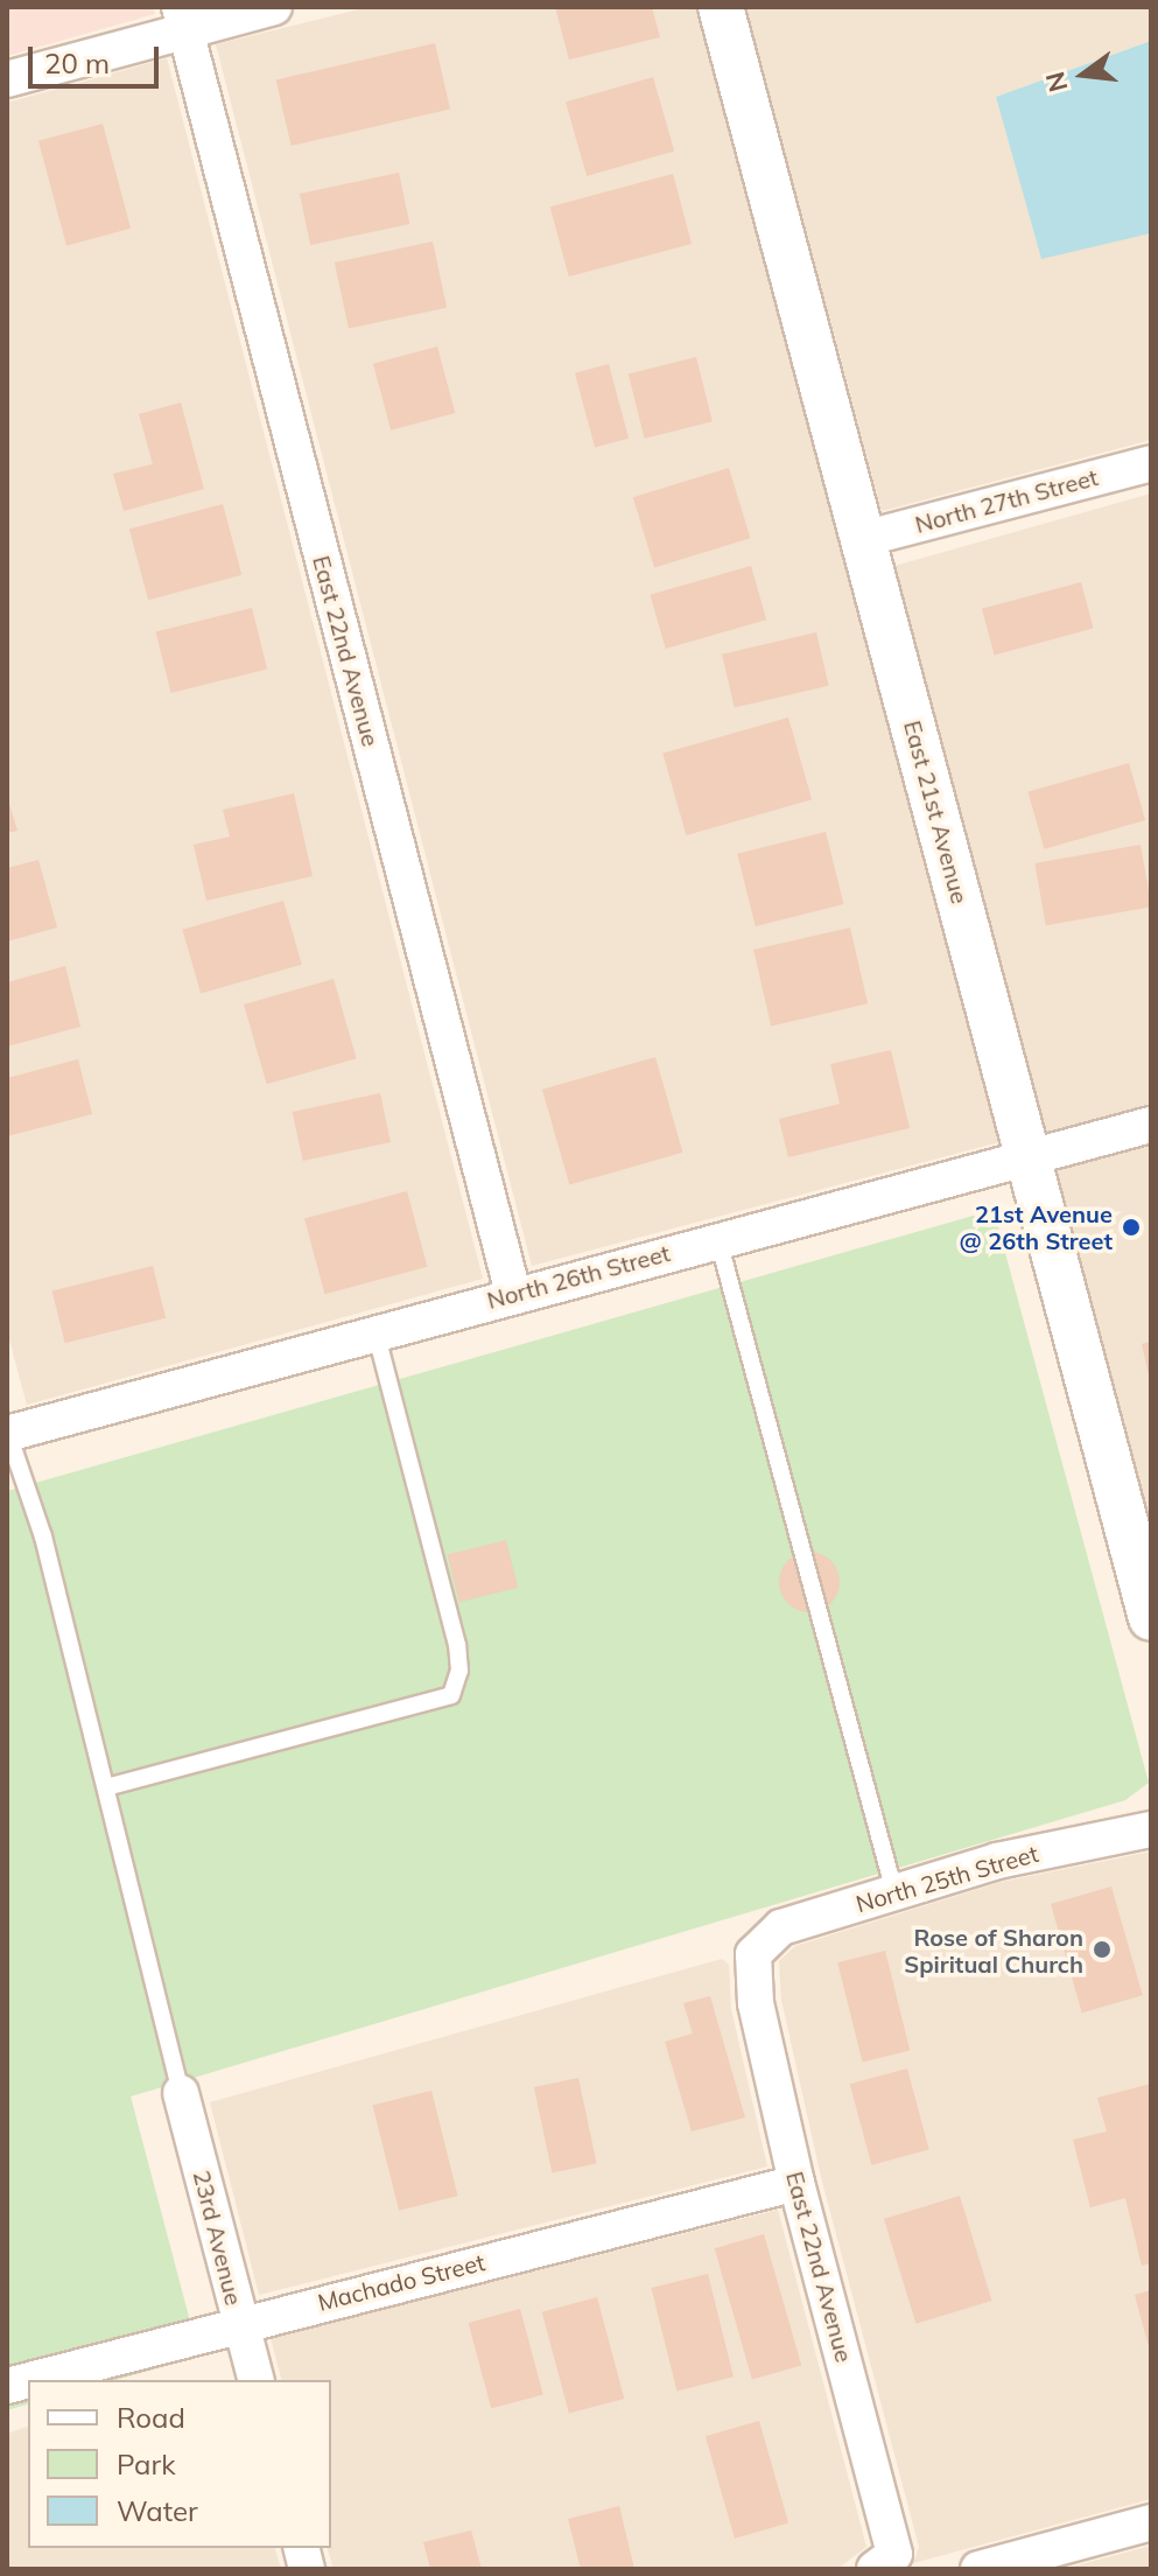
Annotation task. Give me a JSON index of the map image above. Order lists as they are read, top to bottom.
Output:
{
  "streets": {
    "street": [
      "North 27th Street",
      "East 22nd Avenue",
      "East 21st Avenue",
      "North 26th Street",
      "North 25th Street",
      "23rd Avenue",
      "Machado Street"
    ]
  },
  "crossings": [
    ["North 27th Street", "East 21st Avenue"],
    ["East 22nd Avenue", "North 26th Street"],
    ["East 22nd Avenue", "North 25th Street"],
    ["East 22nd Avenue", "Machado Street"],
    ["East 21st Avenue", "North 26th Street"],
    ["23rd Avenue", "Machado Street"]
  ],
  "places": ["21st Avenue @ 26th Street", "Rose of Sharon Spiritual Church"],
  "legend": ["Road", "Park", "Water"],
  "scale_bar": "20 m",
  "north": "left"
}
